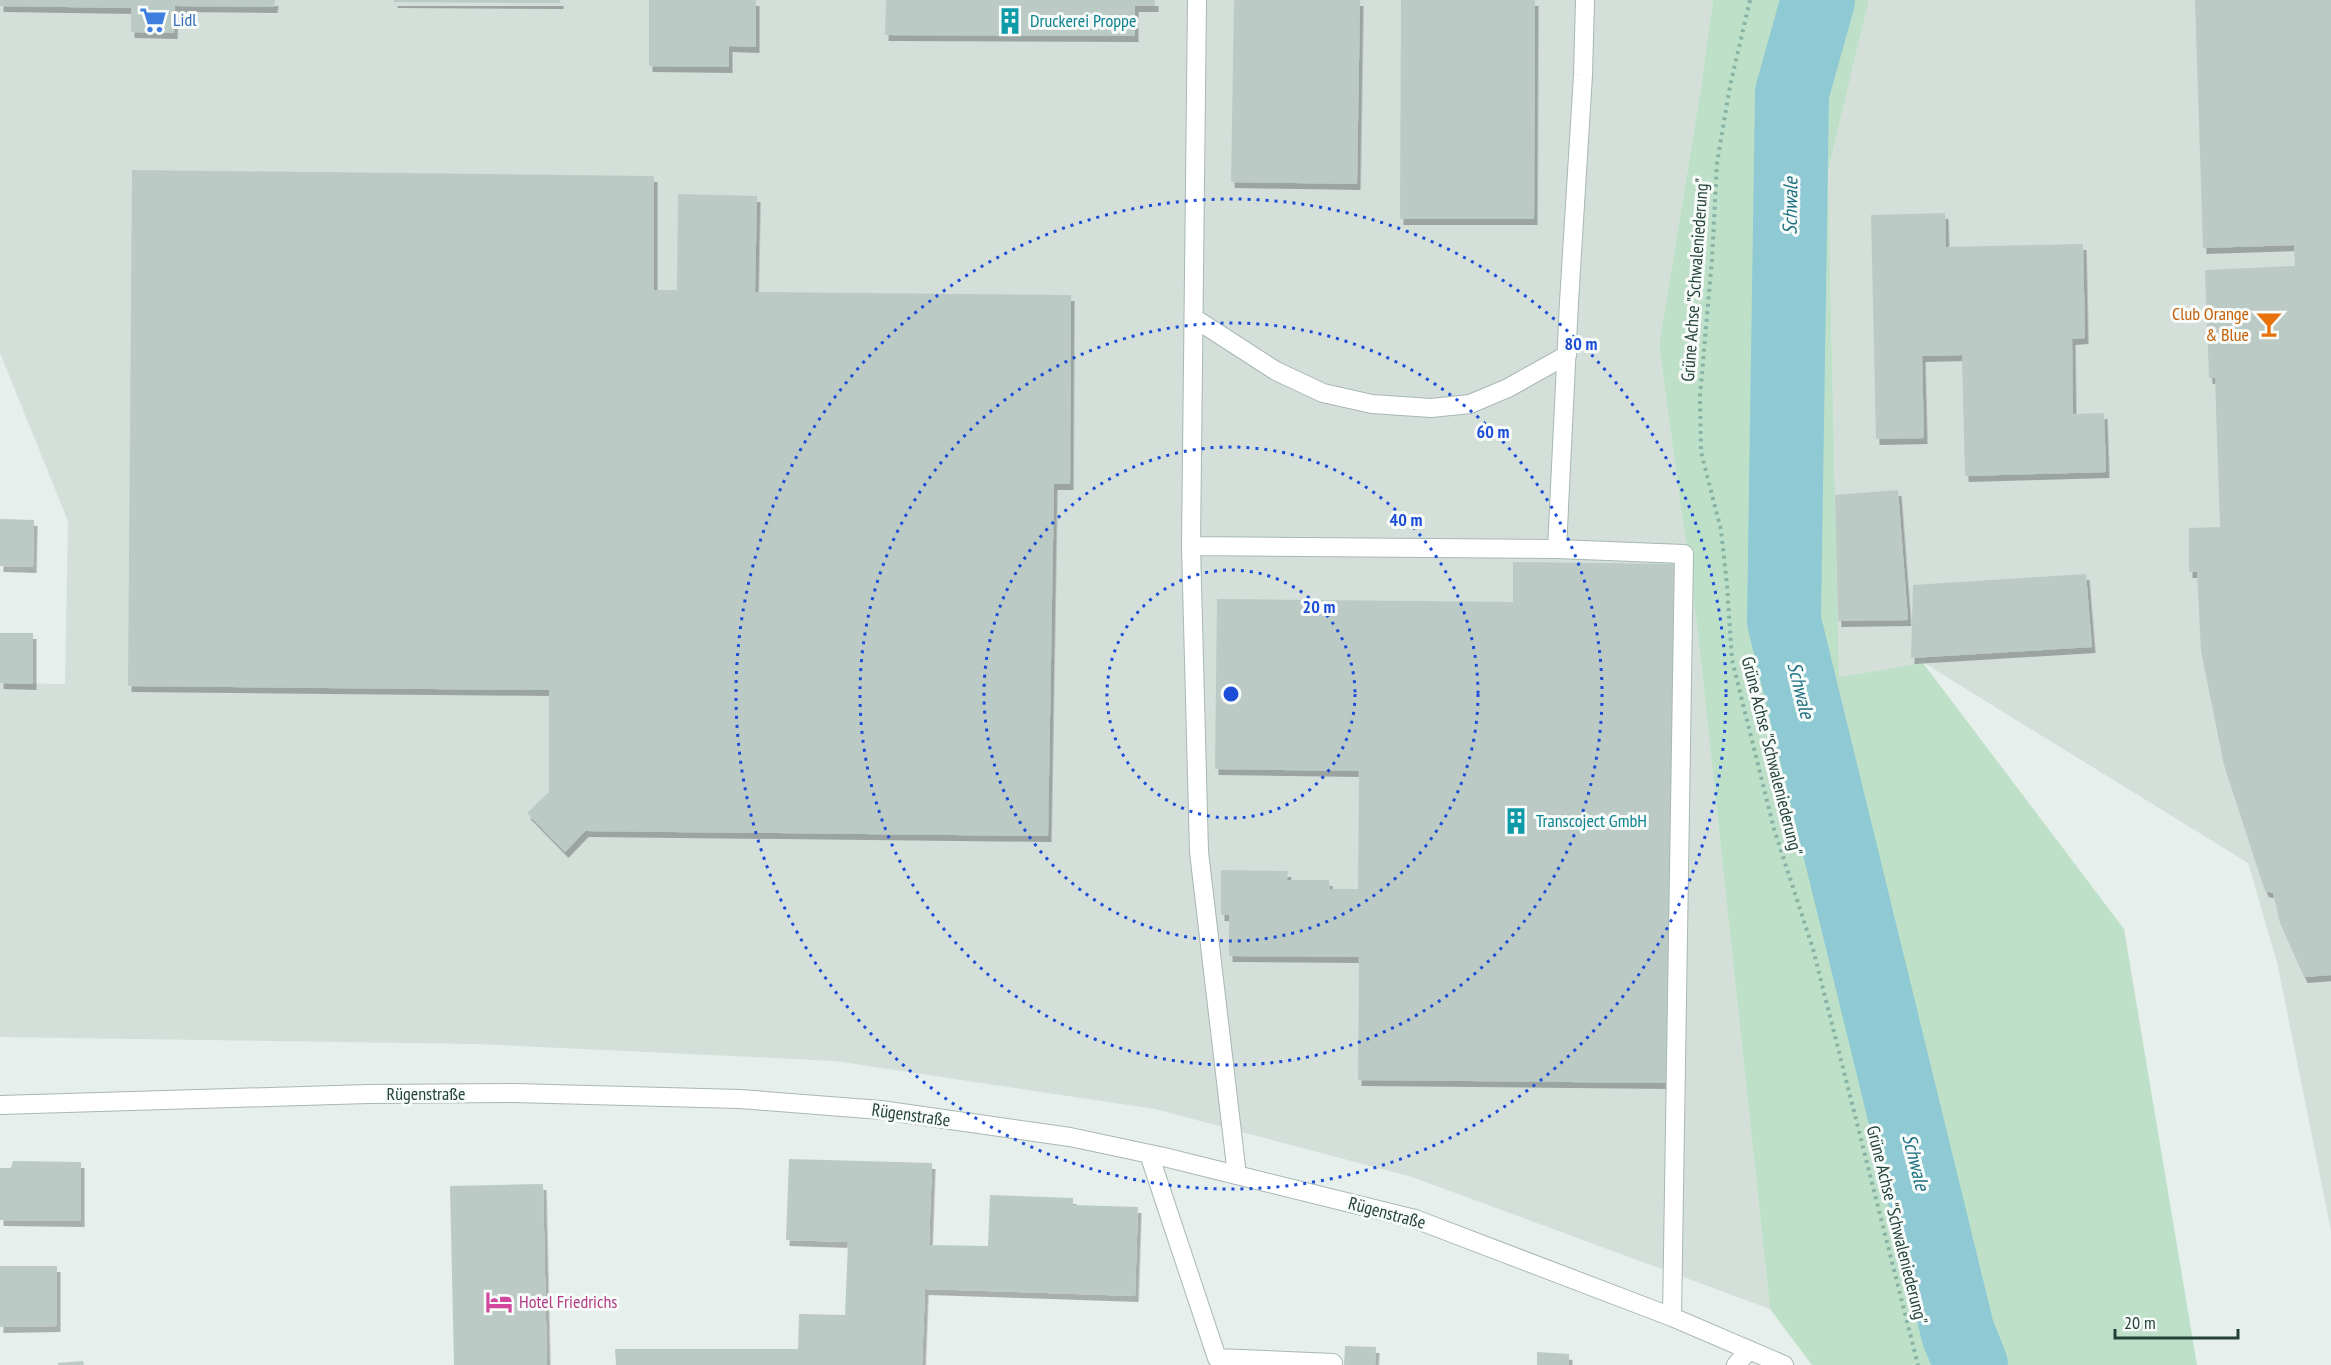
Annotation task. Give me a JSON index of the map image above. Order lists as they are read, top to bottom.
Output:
{
  "streets": {
    "street": ["Rügenstraße"],
    "path": ["Grüne Achse \"Schwaleniederung\""]
  },
  "water": ["Schwale"],
  "places": {
    "supermarket": ["Lidl"],
    "building": ["Druckerei Proppe", "Transcoject GmbH"],
    "bar": ["Club Orange & Blue"],
    "hotel": ["Hotel Friedrichs"]
  },
  "scale_bar": "20 m",
  "rings": [
    "80 m",
    "60 m",
    "40 m",
    "20 m"
  ]
}
